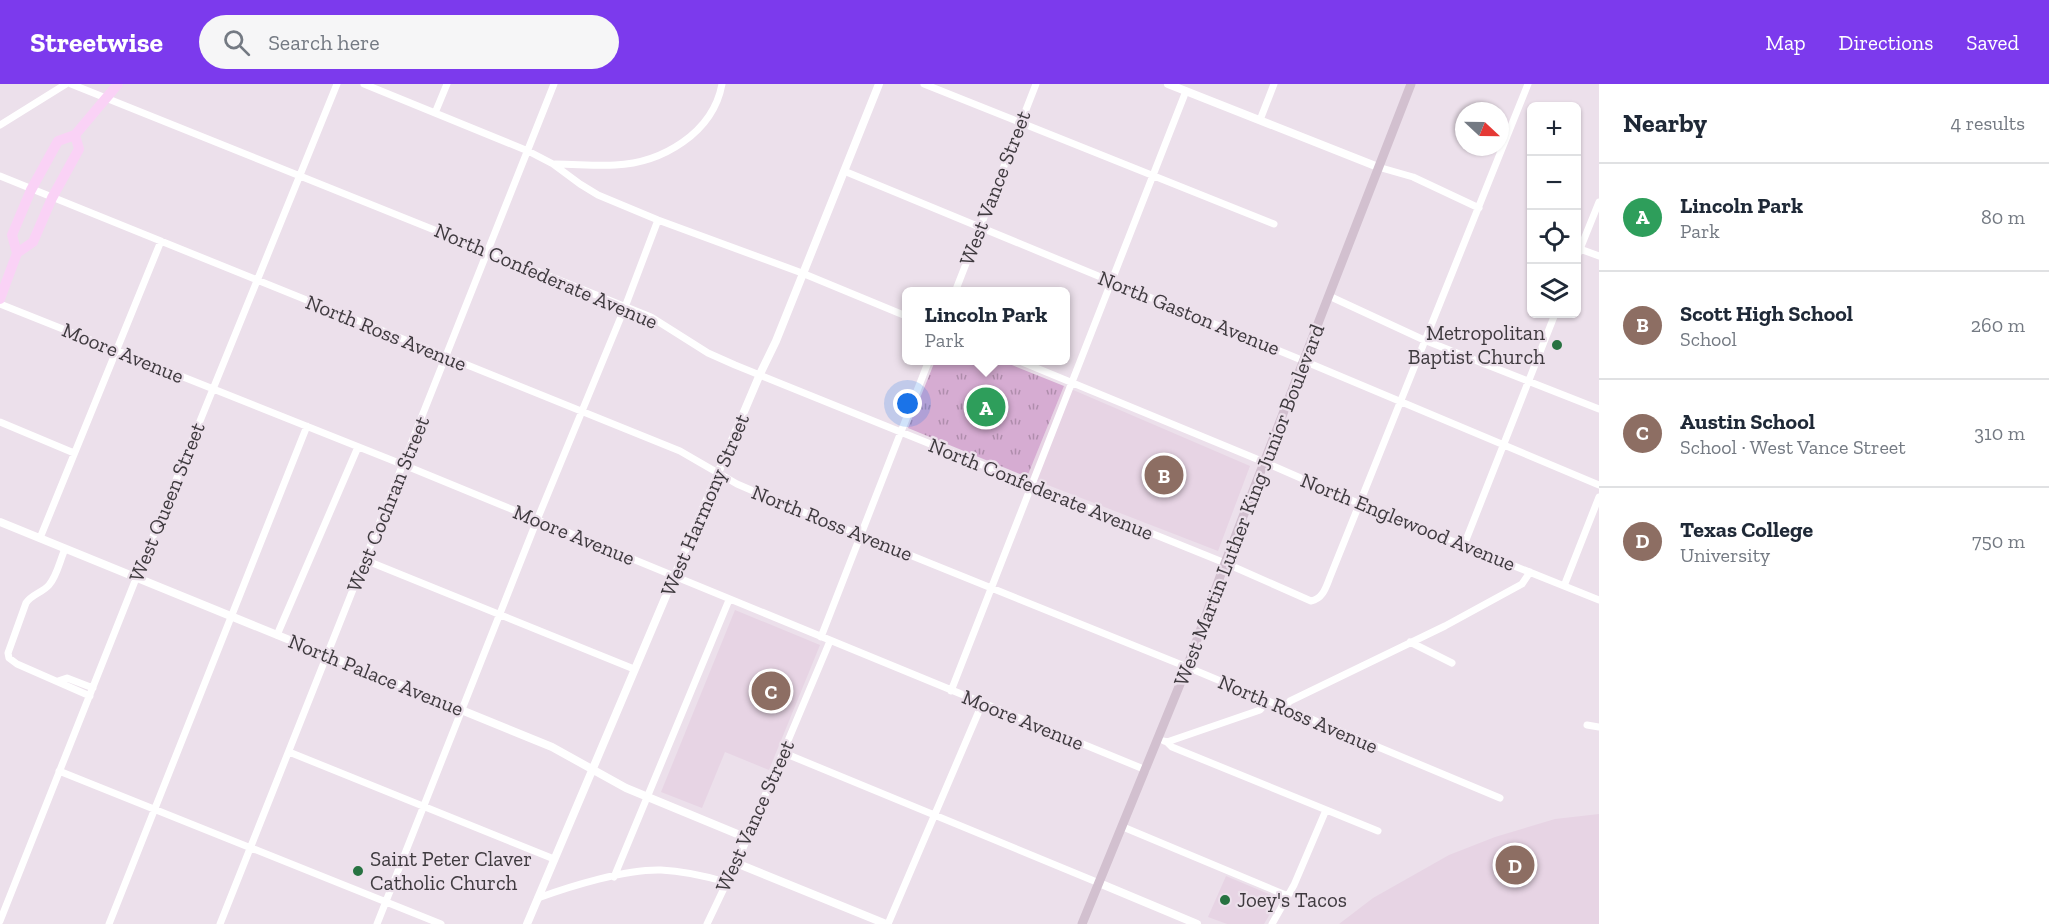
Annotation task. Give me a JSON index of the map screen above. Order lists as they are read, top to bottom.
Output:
{
  "streets": {
    "main road": ["West Martin Luther King Junior Boulevard"],
    "street": [
      "West Vance Street",
      "North Confederate Avenue",
      "North Gaston Avenue",
      "North Ross Avenue",
      "Moore Avenue",
      "West Queen Street",
      "West Cochran Street",
      "West Harmony Street",
      "North Englewood Avenue",
      "North Palace Avenue"
    ]
  },
  "crossings": [
    ["West Vance Street", "North Gaston Avenue"],
    ["West Vance Street", "Moore Avenue"],
    ["West Vance Street", "North Palace Avenue"],
    ["North Confederate Avenue", "West Queen Street"],
    ["North Confederate Avenue", "West Cochran Street"],
    ["North Confederate Avenue", "West Harmony Street"],
    ["North Confederate Avenue", "West Martin Luther King Junior Boulevard"],
    ["North Confederate Avenue", "North Englewood Avenue"],
    ["North Gaston Avenue", "West Harmony Street"],
    ["North Gaston Avenue", "West Martin Luther King Junior Boulevard"],
    ["North Ross Avenue", "West Queen Street"],
    ["North Ross Avenue", "West Cochran Street"],
    ["North Ross Avenue", "West Harmony Street"],
    ["North Ross Avenue", "West Martin Luther King Junior Boulevard"],
    ["Moore Avenue", "West Queen Street"],
    ["Moore Avenue", "West Cochran Street"],
    ["Moore Avenue", "West Harmony Street"],
    ["Moore Avenue", "West Martin Luther King Junior Boulevard"],
    ["West Queen Street", "North Palace Avenue"],
    ["West Cochran Street", "North Palace Avenue"],
    ["West Harmony Street", "North Palace Avenue"],
    ["West Martin Luther King Junior Boulevard", "North Englewood Avenue"]
  ],
  "places": ["Metropolitan Baptist Church", "Saint Peter Claver Catholic Church", "Joey's Tacos"],
  "north": "right",
  "page": {
    "header": "Streetwise",
    "search": "Search here",
    "nav": ["Map", "Directions", "Saved"],
    "heading": ["Nearby", "4 results"],
    "map_buttons": ["+", "−"],
    "list": [
      {
        "mark": "A",
        "name": "Lincoln Park",
        "note": "Park",
        "value": "80 m"
      },
      {
        "mark": "B",
        "name": "Scott High School",
        "note": "School",
        "value": "260 m"
      },
      {
        "mark": "C",
        "name": "Austin School",
        "note": "School · West Vance Street",
        "value": "310 m"
      },
      {
        "mark": "D",
        "name": "Texas College",
        "note": "University",
        "value": "750 m"
      }
    ],
    "popup": ["Lincoln Park", "Park"],
    "pins": [
      "A",
      "B",
      "C",
      "D"
    ]
  }
}
